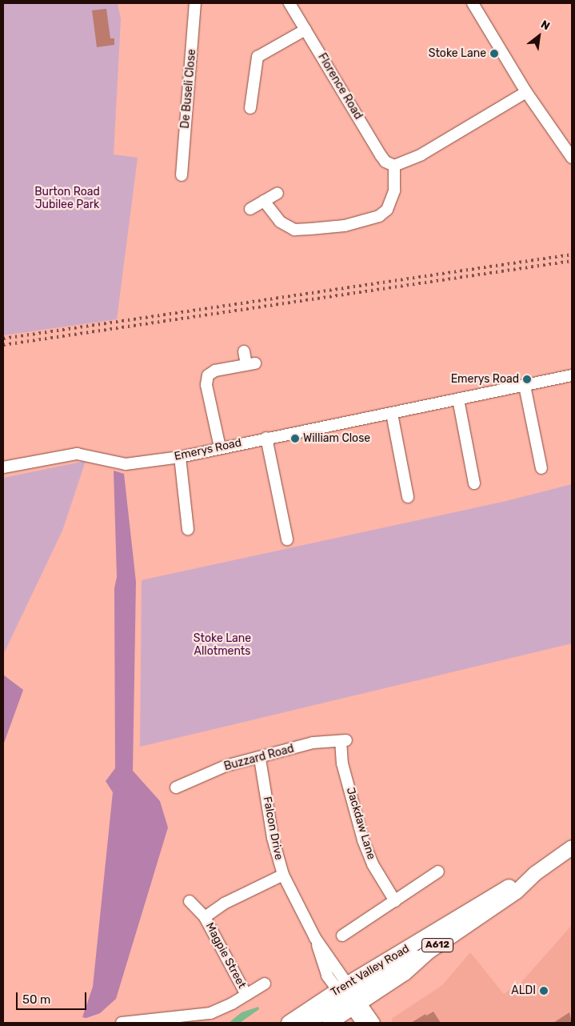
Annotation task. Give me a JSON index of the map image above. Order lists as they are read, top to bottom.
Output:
{
  "streets": {
    "main road": ["A612", "Trent Valley Road"],
    "street": [
      "Florence Road",
      "De Buseli Close",
      "Emerys Road",
      "Buzzard Road",
      "Jackdaw Lane",
      "Falcon Drive",
      "Magpie Street"
    ]
  },
  "crossings": [
    ["Buzzard Road", "Jackdaw Lane"],
    ["Buzzard Road", "Falcon Drive"],
    ["Falcon Drive", "A612"],
    ["Falcon Drive", "Magpie Street"],
    ["Falcon Drive", "Trent Valley Road"],
    ["A612", "Trent Valley Road"]
  ],
  "parks": ["Burton Road Jubilee Park", "Stoke Lane Allotments"],
  "places": [
    "Stoke Lane",
    "Emerys Road",
    "William Close",
    "ALDI"
  ],
  "scale_bar": "50 m",
  "north": "top right"
}
